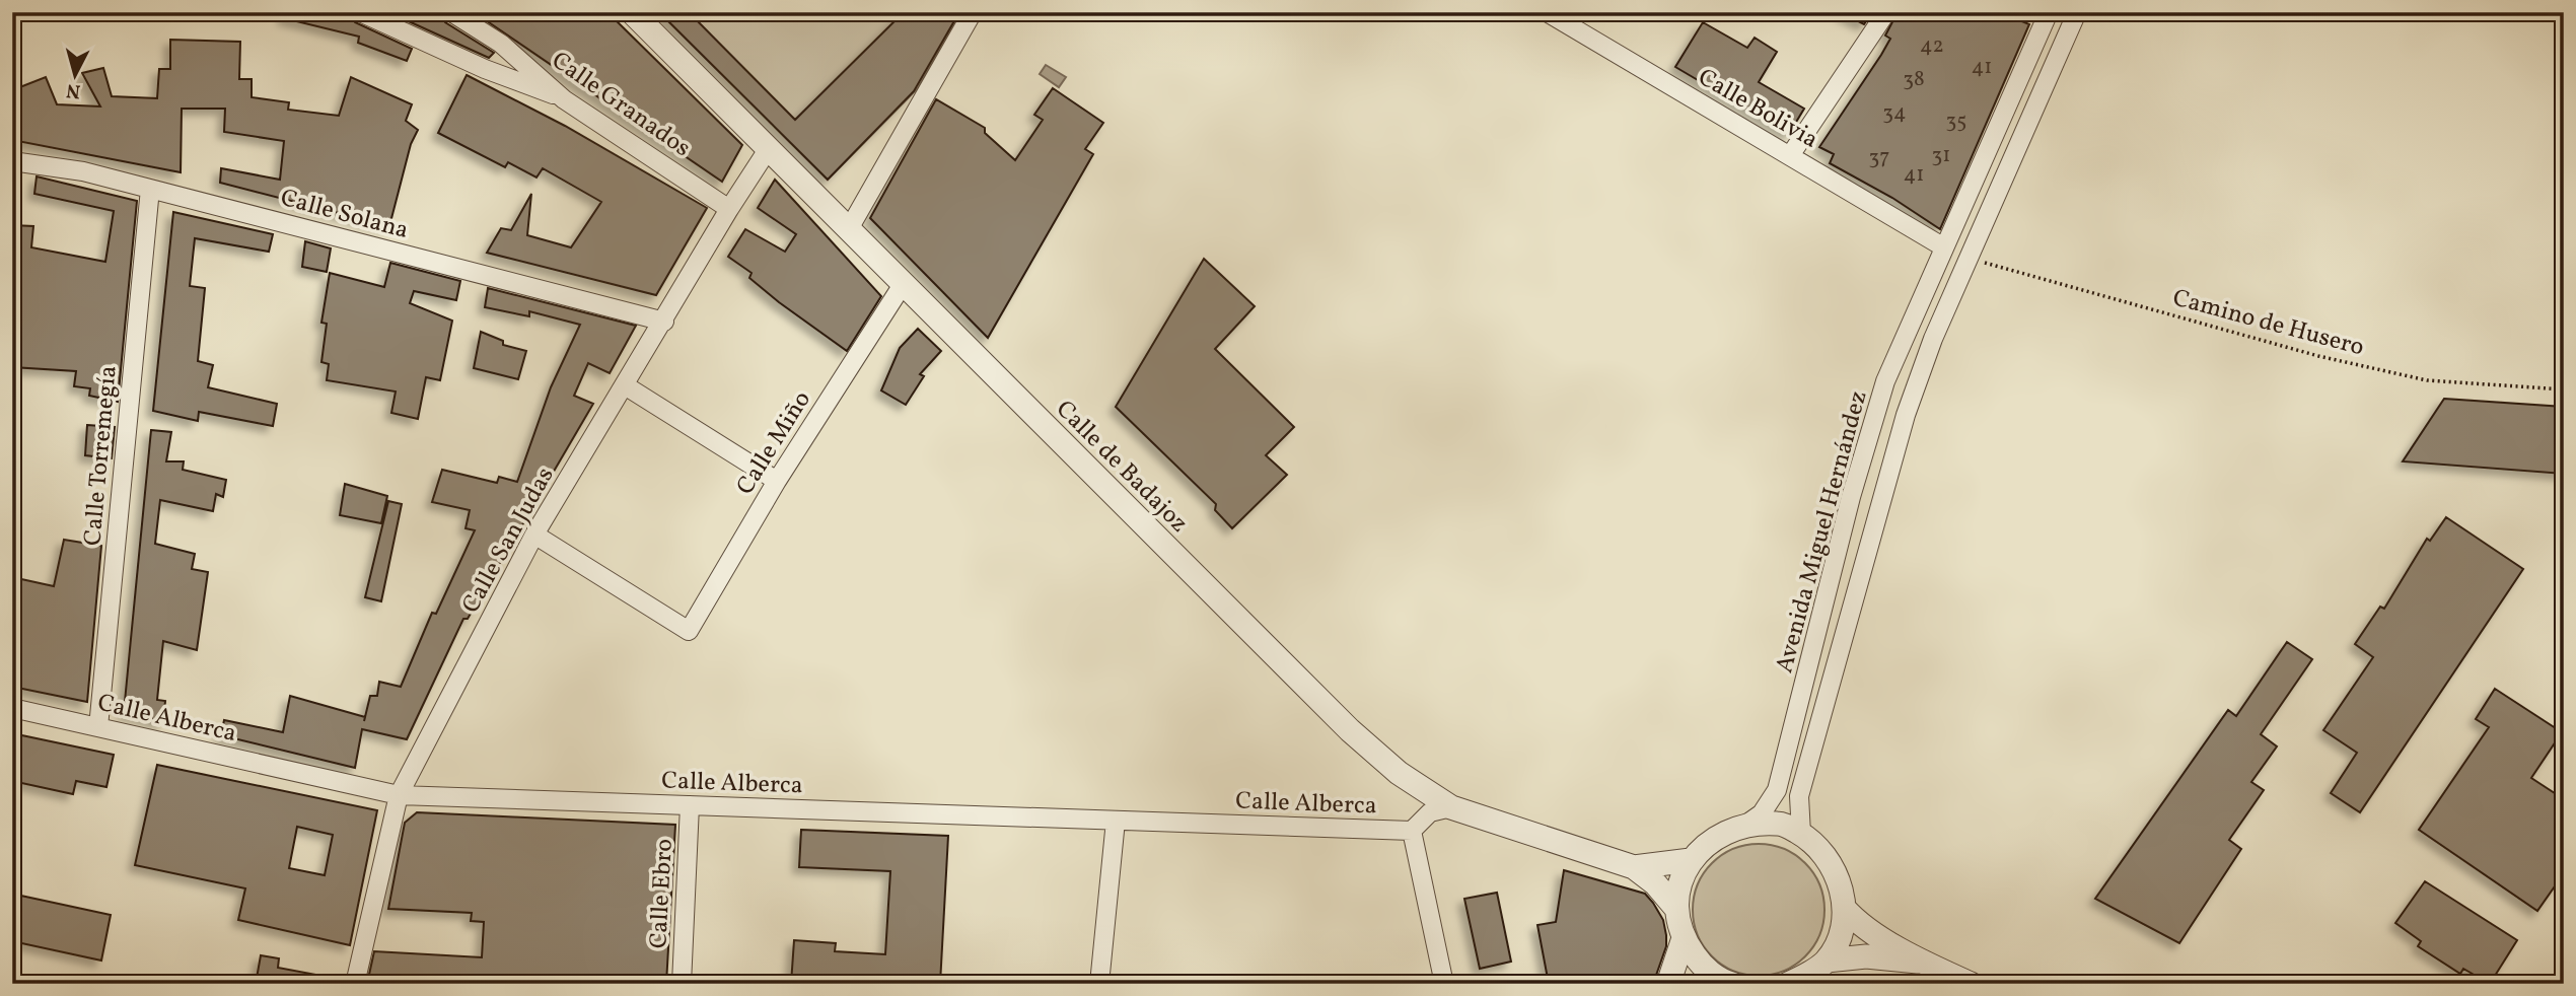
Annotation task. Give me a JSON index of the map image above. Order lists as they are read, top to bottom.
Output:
{
  "streets": {
    "street": [
      "Calle Granados",
      "Calle Bolivia",
      "Calle Solana",
      "Calle Miño",
      "Calle Torremegía",
      "Calle de Badajoz",
      "Avenida Miguel Hernández",
      "Calle San Judas",
      "Calle Alberca",
      "Calle Ebro"
    ],
    "path": ["Camino de Husero"]
  },
  "crossings": [
    ["Calle Granados", "Calle San Judas"],
    ["Calle Bolivia", "Avenida Miguel Hernández"],
    ["Calle Solana", "Calle Torremegía"],
    ["Calle Solana", "Calle San Judas"],
    ["Camino de Husero", "Avenida Miguel Hernández"],
    ["Calle Miño", "Calle de Badajoz"],
    ["Calle Miño", "Calle San Judas"],
    ["Calle Torremegía", "Calle Alberca"],
    ["Calle de Badajoz", "Calle San Judas"],
    ["Calle de Badajoz", "Calle Alberca"],
    ["Calle San Judas", "Calle Alberca"],
    ["Calle Alberca", "Calle Ebro"]
  ],
  "house_numbers": [
    "42",
    "41",
    "38",
    "34",
    "35",
    "31",
    "37",
    "41"
  ],
  "north": "bottom"
}
